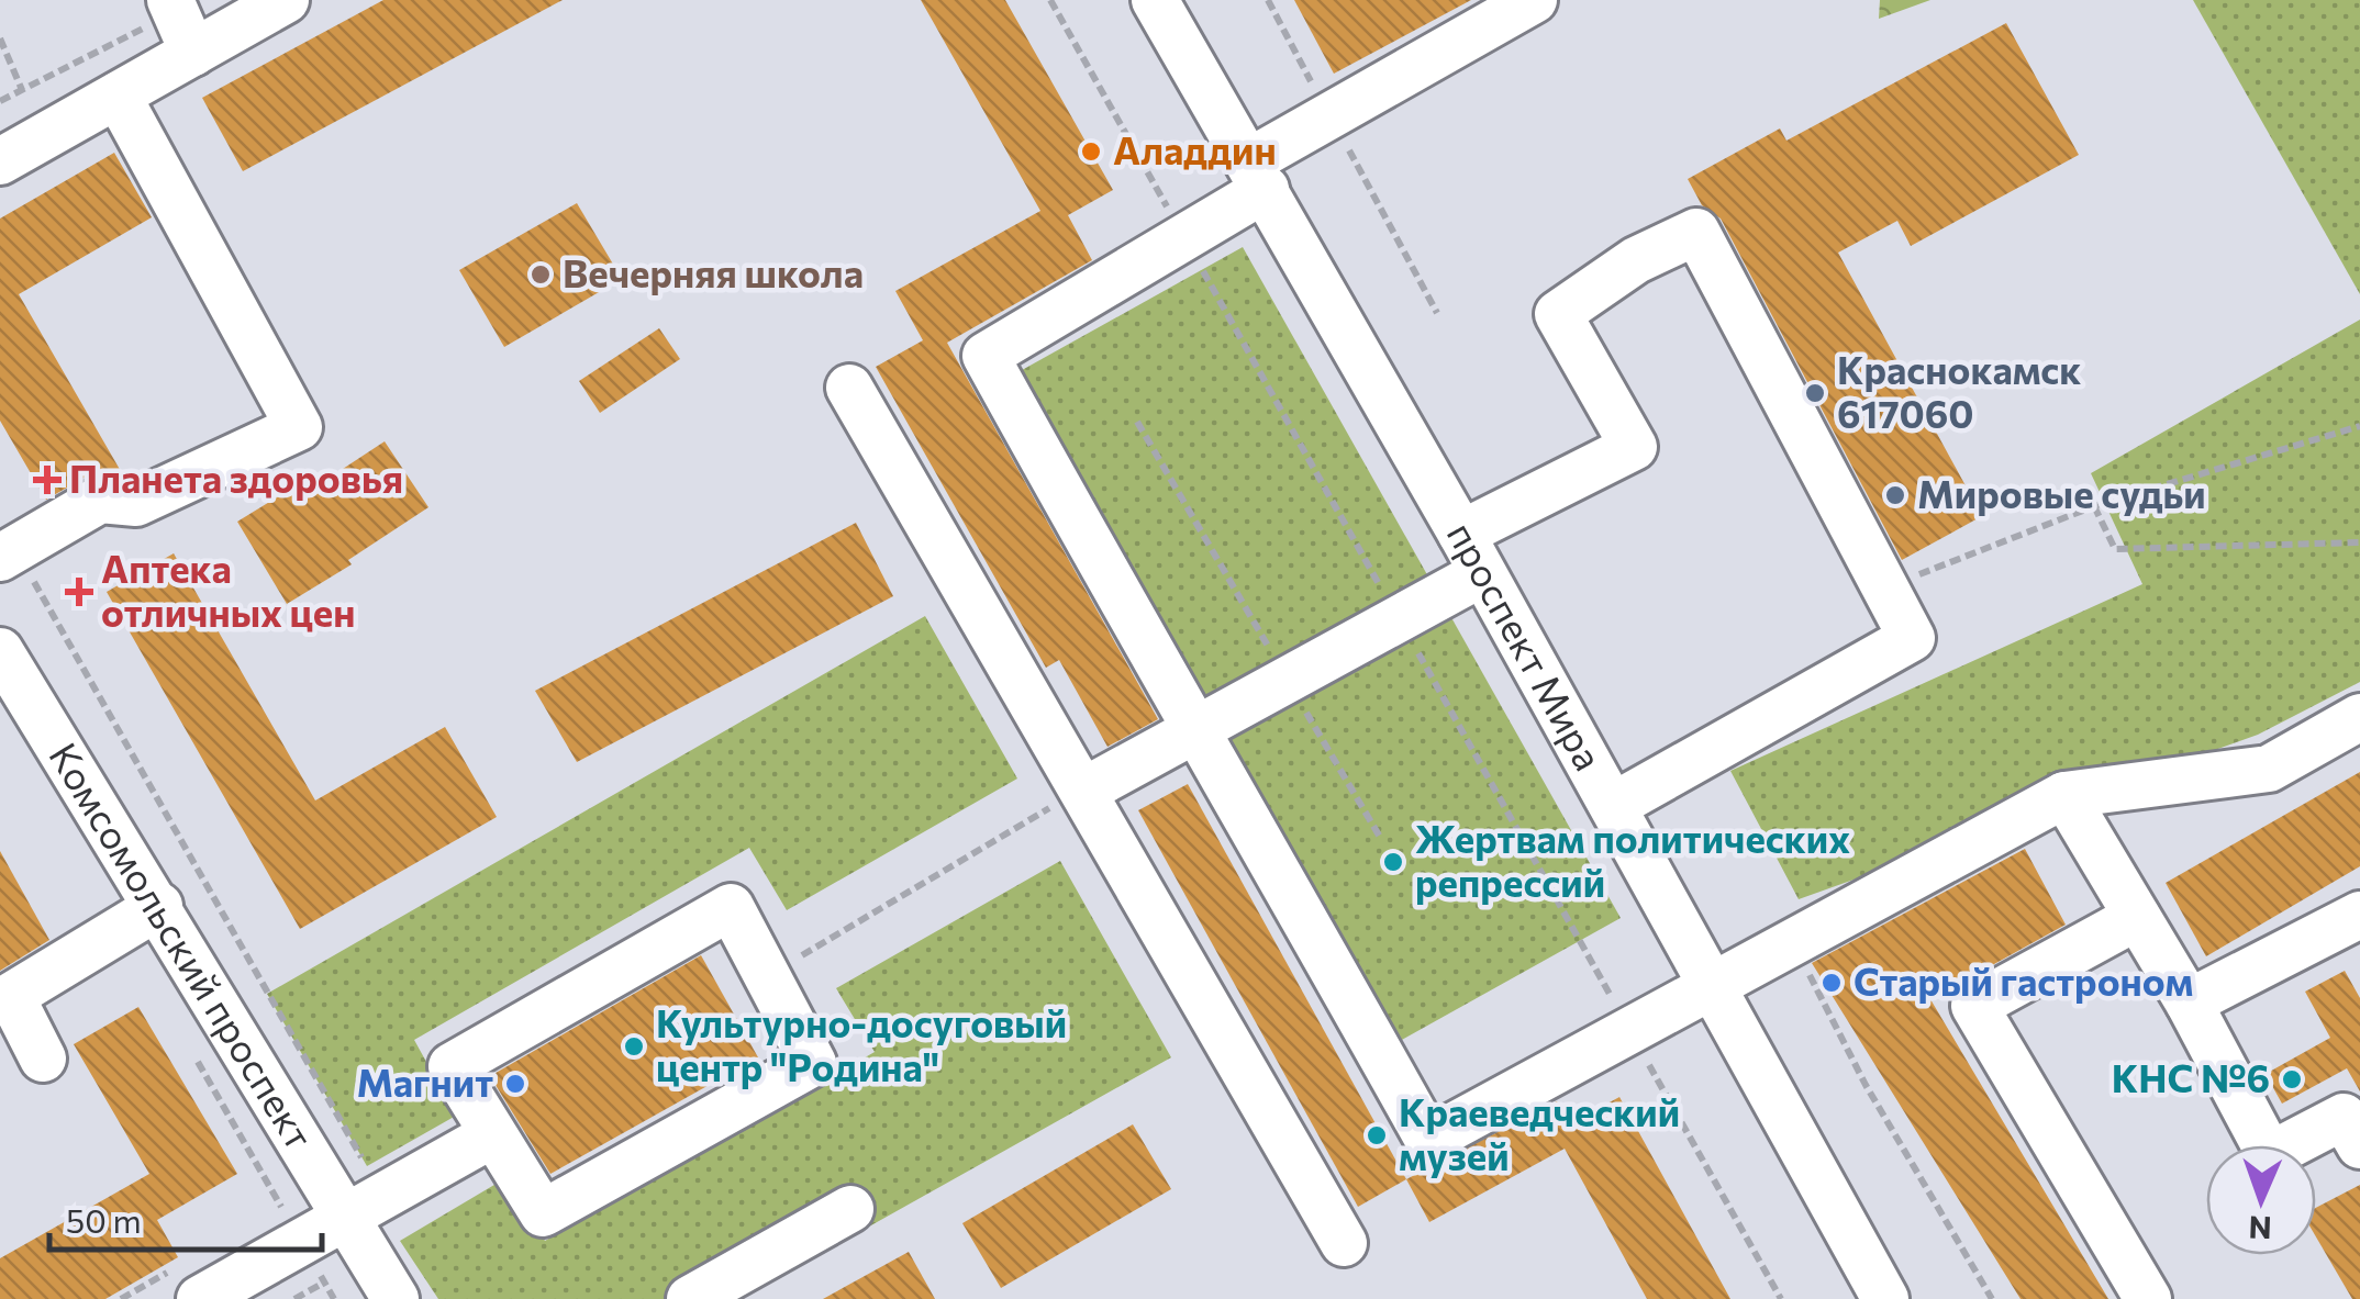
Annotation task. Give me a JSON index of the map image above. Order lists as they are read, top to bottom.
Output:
{
  "streets": {
    "street": ["проспект Мира", "Комсомольский проспект"]
  },
  "places": {
    "other": [
      "Аладдин",
      "Вечерняя школа",
      "Краснокамск 617060",
      "Мировые судьи",
      "Жертвам политических репрессий",
      "Старый гастроном",
      "Культурно-досуговый центр \"Родина\"",
      "КНС №6",
      "Магнит",
      "Краеведческий музей"
    ],
    "health": ["Планета здоровья", "Аптека отличных цен"]
  },
  "scale_bar": "50 m",
  "north": "bottom"
}
